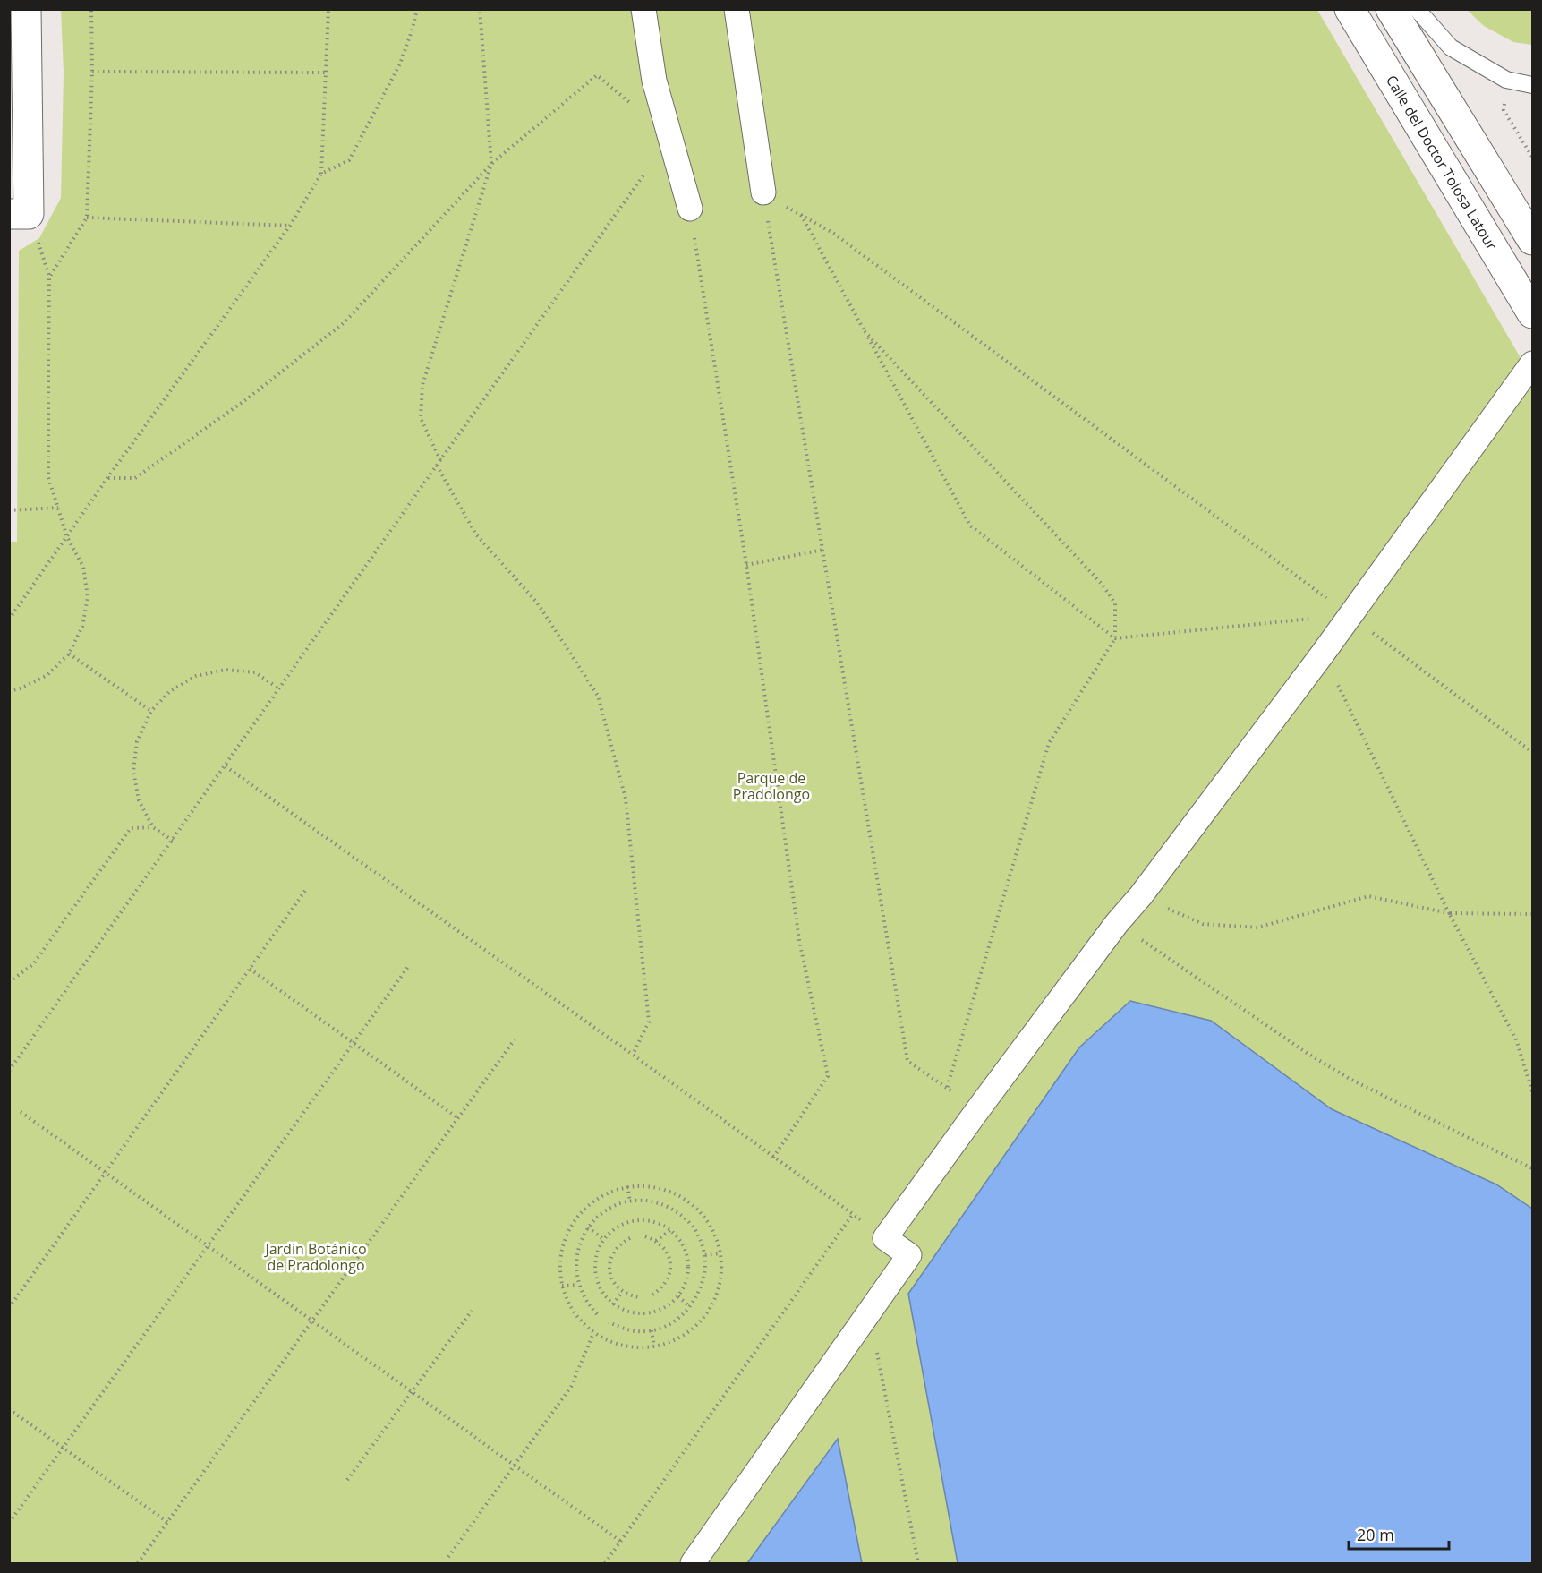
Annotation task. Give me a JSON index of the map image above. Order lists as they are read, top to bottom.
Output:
{
  "streets": {
    "street": ["Calle del Doctor Tolosa Latour"]
  },
  "parks": ["Parque de Pradolongo", "Jardín Botánico de Pradolongo"],
  "scale_bar": "20 m"
}
